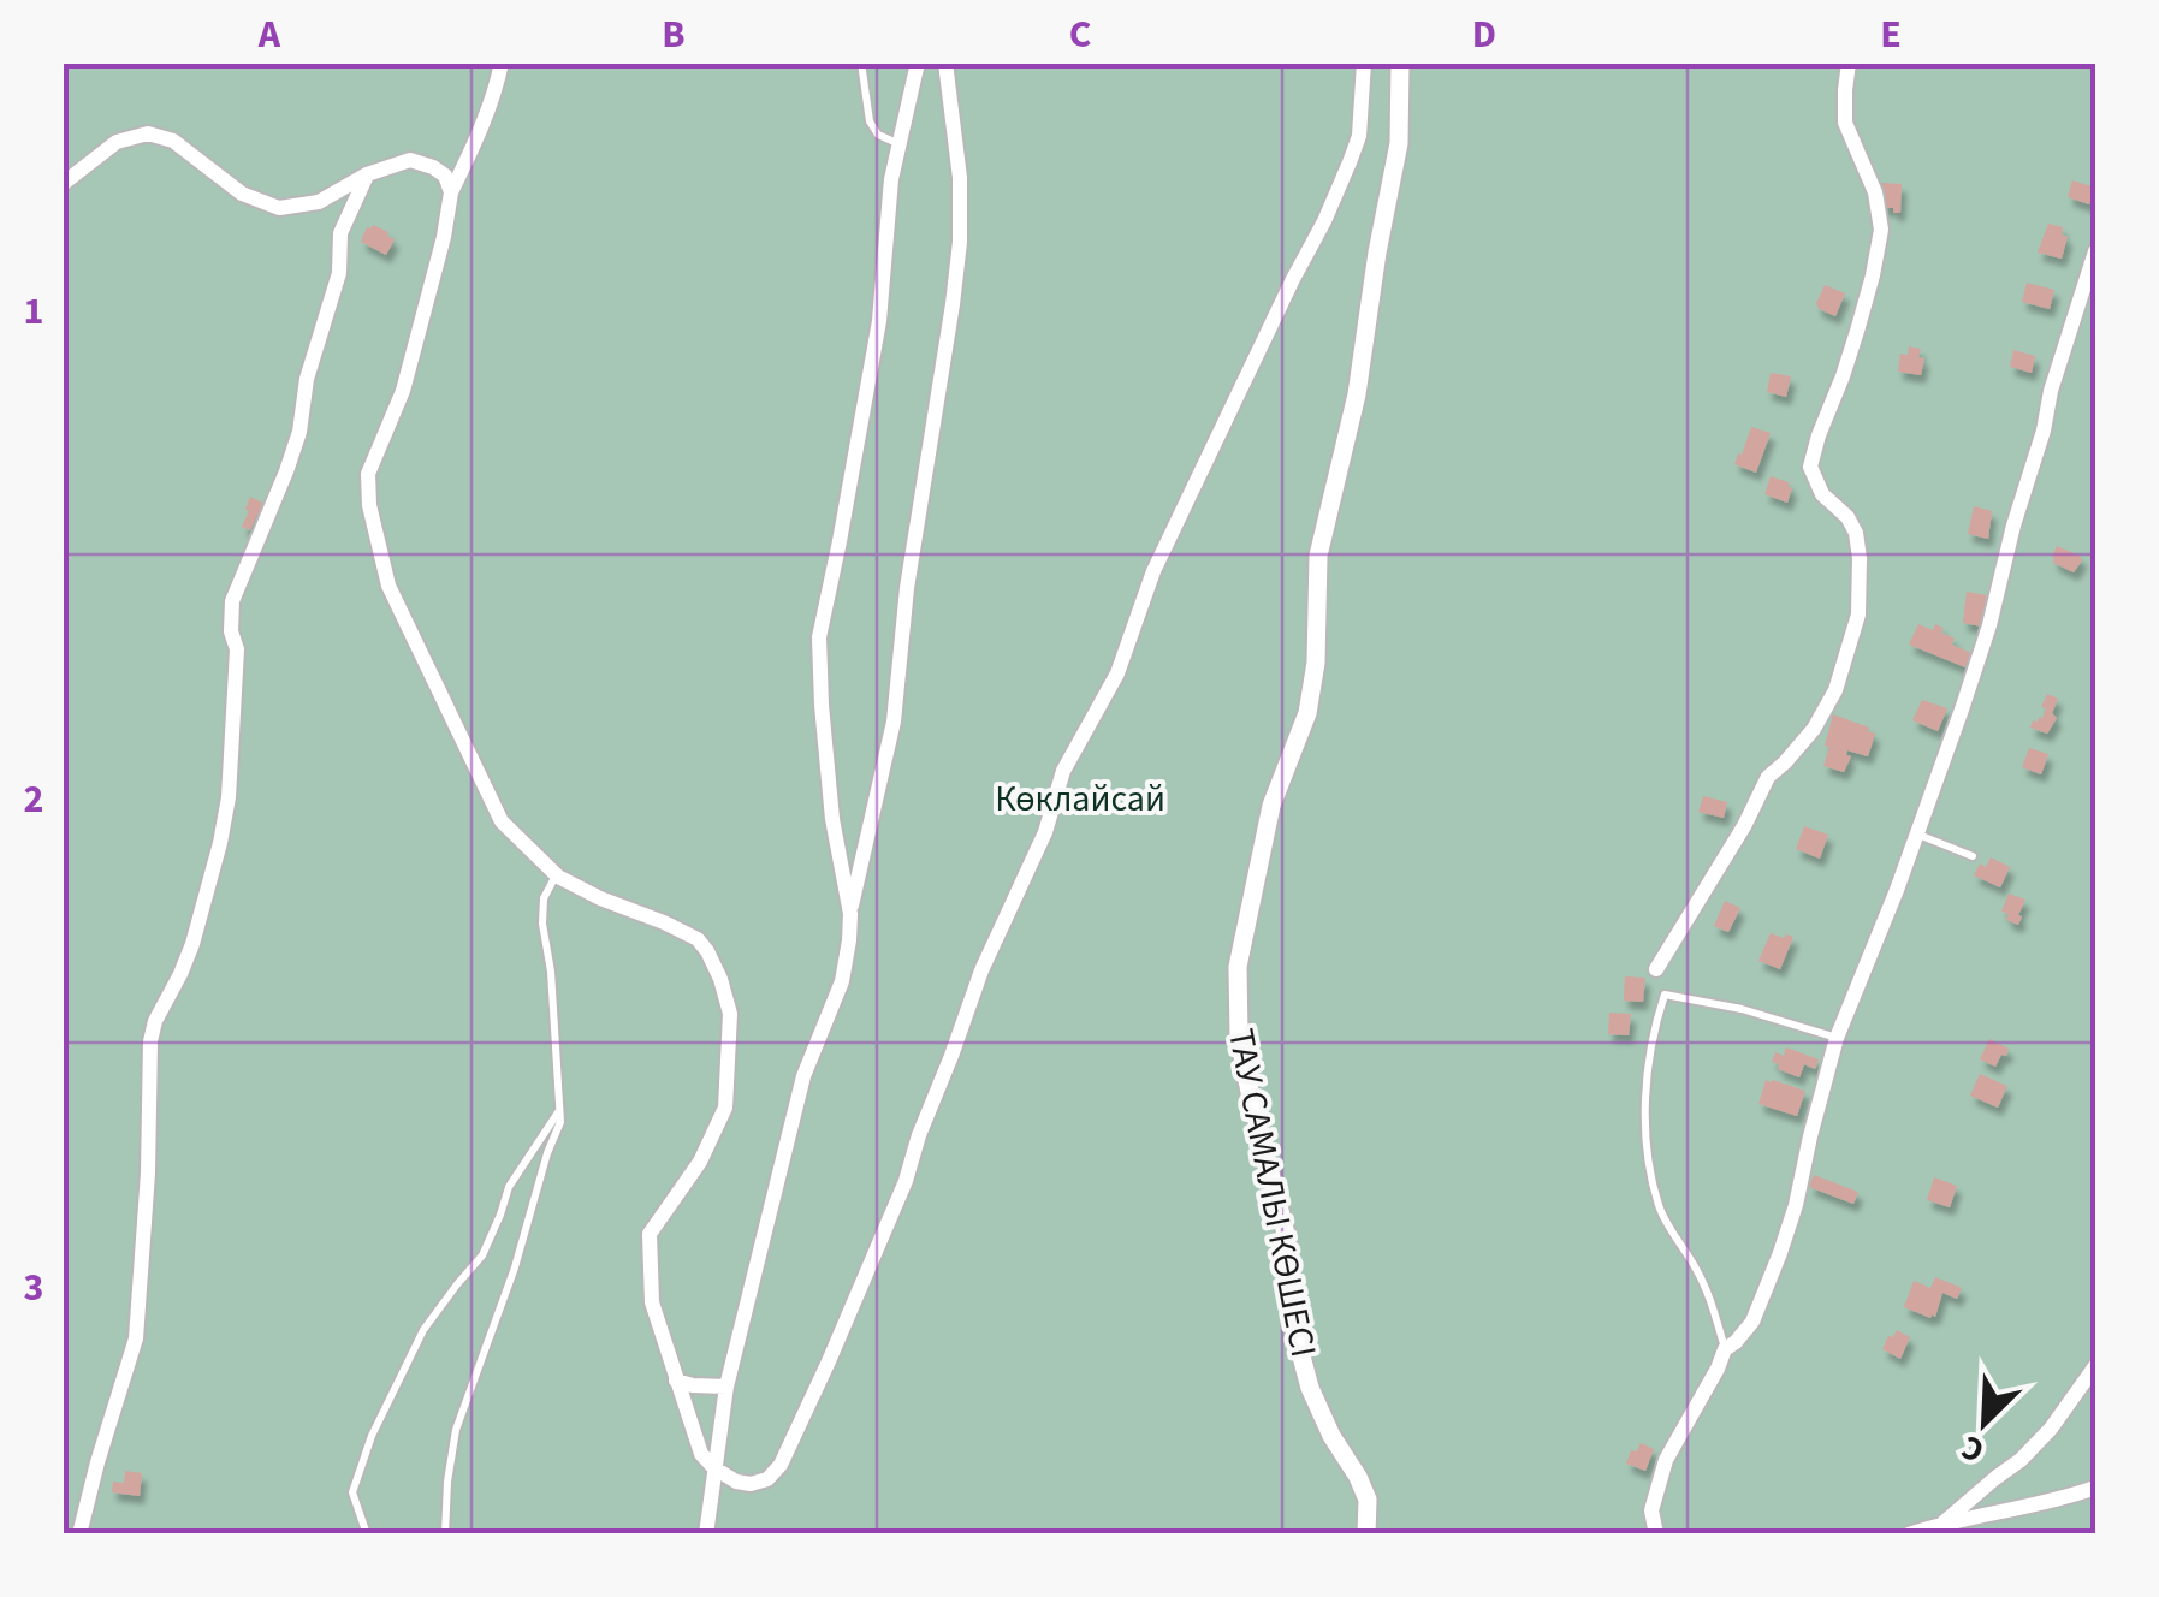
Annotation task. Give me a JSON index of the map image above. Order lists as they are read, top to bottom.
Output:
{
  "streets": {
    "street": ["ТАУ САМАЛЫ КӨШЕСІ"]
  },
  "parks": ["Көклайсай"],
  "north": "bottom left",
  "grid": {
    "columns": [
      "A",
      "B",
      "C",
      "D",
      "E"
    ],
    "rows": ["1", "2", "3"]
  }
}
